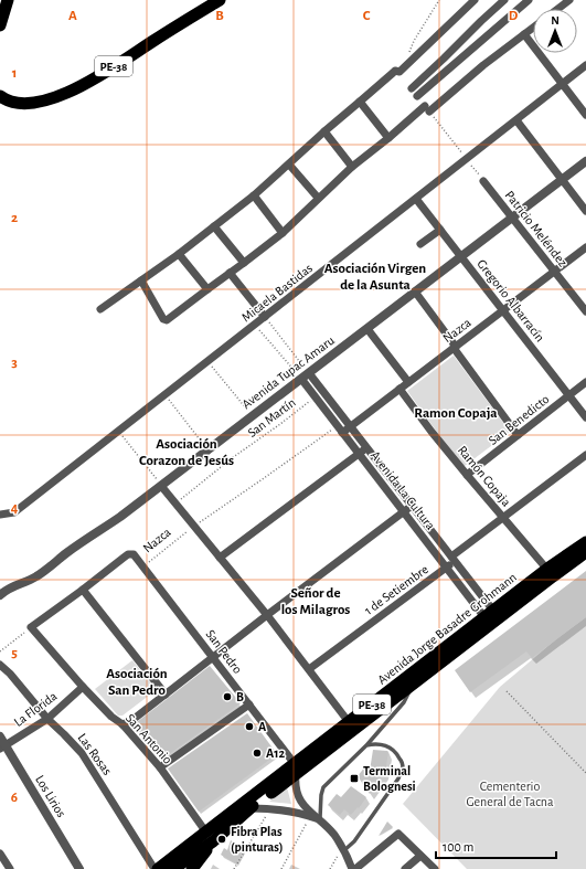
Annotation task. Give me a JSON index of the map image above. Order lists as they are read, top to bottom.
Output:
{
  "streets": {
    "highway": ["PE-38", "Avenida Jorge Basadre Grohmann"],
    "street": [
      "Patricio Meléndez",
      "Micaela Bastidas",
      "Gregorio Albarracín",
      "Nazca",
      "Avenida Tupac Amaru",
      "San Benedicto",
      "Ramón Copaja",
      "Avenida La Cultura",
      "1 de Setiembre",
      "San Pedro",
      "La Florida",
      "San Antonio",
      "Las Rosas",
      "Los Lirios"
    ],
    "path": ["San Martín"]
  },
  "crossings": [
    ["Patricio Meléndez", "Nazca"],
    ["Patricio Meléndez", "Avenida Tupac Amaru"],
    ["Micaela Bastidas", "Gregorio Albarracín"],
    ["Gregorio Albarracín", "Nazca"],
    ["Gregorio Albarracín", "Avenida Tupac Amaru"],
    ["Gregorio Albarracín", "San Benedicto"],
    ["Nazca", "Ramón Copaja"],
    ["Nazca", "Avenida La Cultura"],
    ["Nazca", "San Pedro"],
    ["Avenida Tupac Amaru", "Avenida La Cultura"],
    ["San Martín", "Avenida La Cultura"],
    ["San Benedicto", "Ramón Copaja"],
    ["Ramón Copaja", "1 de Setiembre"],
    ["Ramón Copaja", "Avenida Jorge Basadre Grohmann"],
    ["Avenida La Cultura", "1 de Setiembre"],
    ["Avenida La Cultura", "Avenida Jorge Basadre Grohmann"],
    ["Avenida Jorge Basadre Grohmann", "San Pedro"],
    ["Avenida Jorge Basadre Grohmann", "San Antonio"],
    ["La Florida", "San Antonio"],
    ["La Florida", "Las Rosas"],
    ["La Florida", "Los Lirios"]
  ],
  "districts": [
    "Asociación Virgen de la Asunta",
    "Ramon Copaja",
    "Asociación Corazon de Jesús",
    "Señor de los Milagros",
    "Asociación San Pedro"
  ],
  "parks": ["Cementerio General de Tacna"],
  "places": {
    "other": [
      "B",
      "A",
      "A12",
      "Fibra Plas (pinturas)"
    ],
    "transit": ["Terminal Bolognesi"]
  },
  "scale_bar": "100 m",
  "north": "top",
  "grid": {
    "columns": [
      "A",
      "B",
      "C",
      "D"
    ],
    "rows": [
      "1",
      "2",
      "3",
      "4",
      "5",
      "6"
    ]
  }
}
